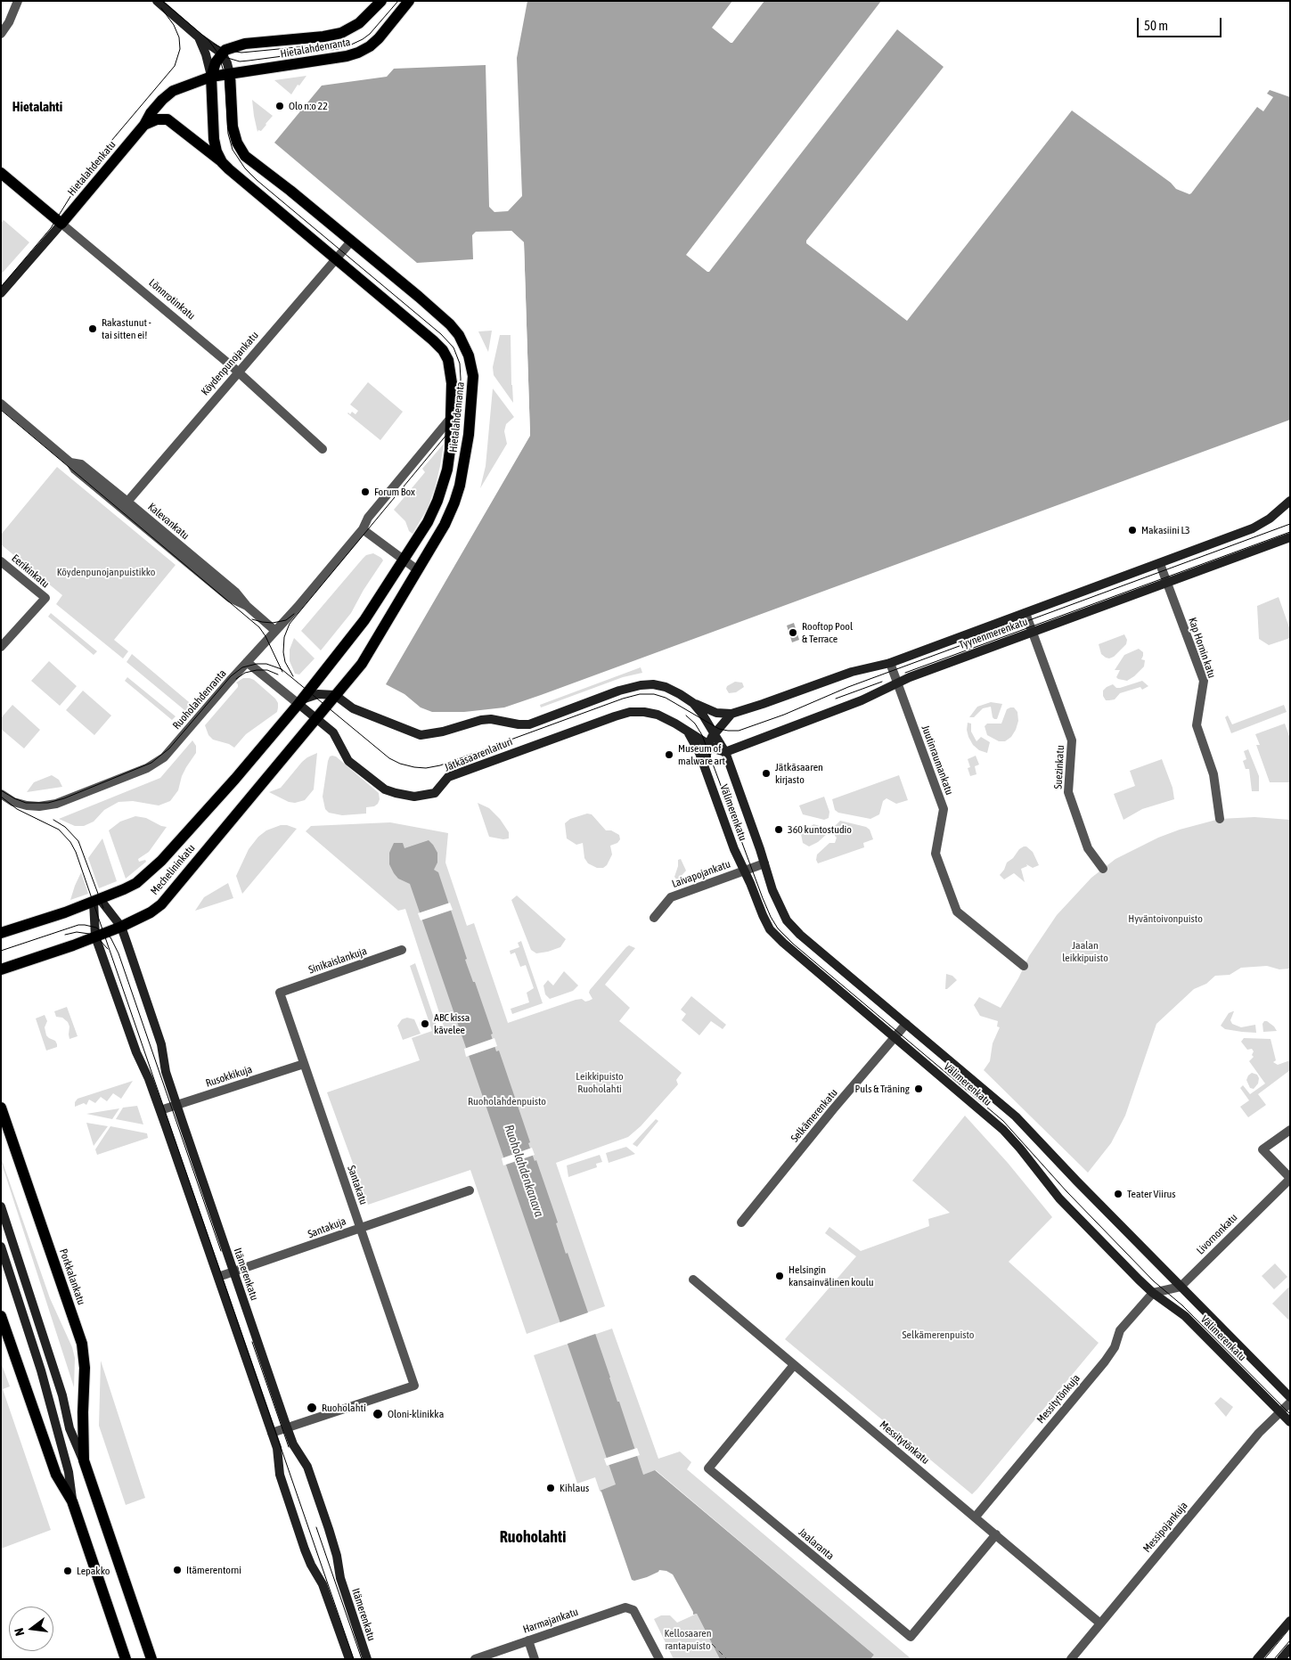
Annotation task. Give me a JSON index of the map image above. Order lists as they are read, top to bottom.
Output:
{
  "streets": {
    "main road": [
      "Hietalahdenranta",
      "Hietalahdenkatu",
      "Lönnrotinkatu",
      "Mechelininkatu",
      "Porkkalankatu"
    ],
    "street": [
      "Köydenpunojankatu",
      "Kalevankatu",
      "Eerikinkatu",
      "Tyynenmerenkatu",
      "Kap Hornin katu",
      "Ruoholahdenranta",
      "Jätkäsaarenlaituri",
      "Juutinraumankatu",
      "Suezinkatu",
      "Välimerenkatu",
      "Laivapojankatu",
      "Sinikaislankuja",
      "Rusokkikuja",
      "Selkämerenkatu",
      "Santakatu",
      "Santakuja",
      "Livornonkatu",
      "Itämerenkatu",
      "Messitytönkuja",
      "Messitytönkatu",
      "Messipojankuja",
      "Jaalaranta",
      "Harmajankatu"
    ]
  },
  "crossings": [
    ["Hietalahdenranta", "Hietalahdenkatu"],
    ["Hietalahdenranta", "Köydenpunojankatu"],
    ["Hietalahdenranta", "Ruoholahdenranta"],
    ["Hietalahdenranta", "Jätkäsaarenlaituri"],
    ["Hietalahdenranta", "Mechelininkatu"],
    ["Hietalahdenkatu", "Lönnrotinkatu"],
    ["Lönnrotinkatu", "Köydenpunojankatu"],
    ["Köydenpunojankatu", "Kalevankatu"],
    ["Kalevankatu", "Ruoholahdenranta"],
    ["Tyynenmerenkatu", "Kap Hornin katu"],
    ["Tyynenmerenkatu", "Jätkäsaarenlaituri"],
    ["Tyynenmerenkatu", "Juutinraumankatu"],
    ["Tyynenmerenkatu", "Suezinkatu"],
    ["Ruoholahdenranta", "Jätkäsaarenlaituri"],
    ["Jätkäsaarenlaituri", "Välimerenkatu"],
    ["Jätkäsaarenlaituri", "Mechelininkatu"],
    ["Välimerenkatu", "Laivapojankatu"],
    ["Välimerenkatu", "Selkämerenkatu"],
    ["Välimerenkatu", "Livornonkatu"],
    ["Välimerenkatu", "Messitytönkuja"],
    ["Välimerenkatu", "Messipojankuja"],
    ["Mechelininkatu", "Itämerenkatu"],
    ["Sinikaislankuja", "Santakatu"],
    ["Rusokkikuja", "Santakatu"],
    ["Rusokkikuja", "Itämerenkatu"],
    ["Santakatu", "Santakuja"],
    ["Santakatu", "Itämerenkatu"],
    ["Santakuja", "Itämerenkatu"],
    ["Messitytönkuja", "Messitytönkatu"],
    ["Messitytönkatu", "Messipojankuja"],
    ["Messitytönkatu", "Jaalaranta"]
  ],
  "districts": ["Hietalahti", "Ruoholahti"],
  "water": ["Ruoholahdenkanava"],
  "parks": [
    "Köydenpunojanpuistikko",
    "Hyväntoivonpuisto",
    "Jaalan leikkipuisto",
    "Leikkipuisto Ruoholahti",
    "Ruoholahdenpuisto",
    "Selkämerenpuisto",
    "Kellosaaren rantapuisto"
  ],
  "places": [
    "Olo n:o 22",
    "Rakastunut - tai sitten ei!",
    "Forum Box",
    "Makasiini L3",
    "Rooftop Pool & Terrace",
    "Museum of malware art",
    "Jätkäsaaren kirjasto",
    "360 kuntostudio",
    "ABC kissa kävelee",
    "Puls & Träning",
    "Teater Viirus",
    "Helsingin kansainvälinen koulu",
    "Ruoholahti",
    "Oloni-klinikka",
    "Kihlaus",
    "Itämerentorni",
    "Lepakko"
  ],
  "scale_bar": "50 m",
  "north": "left"
}
